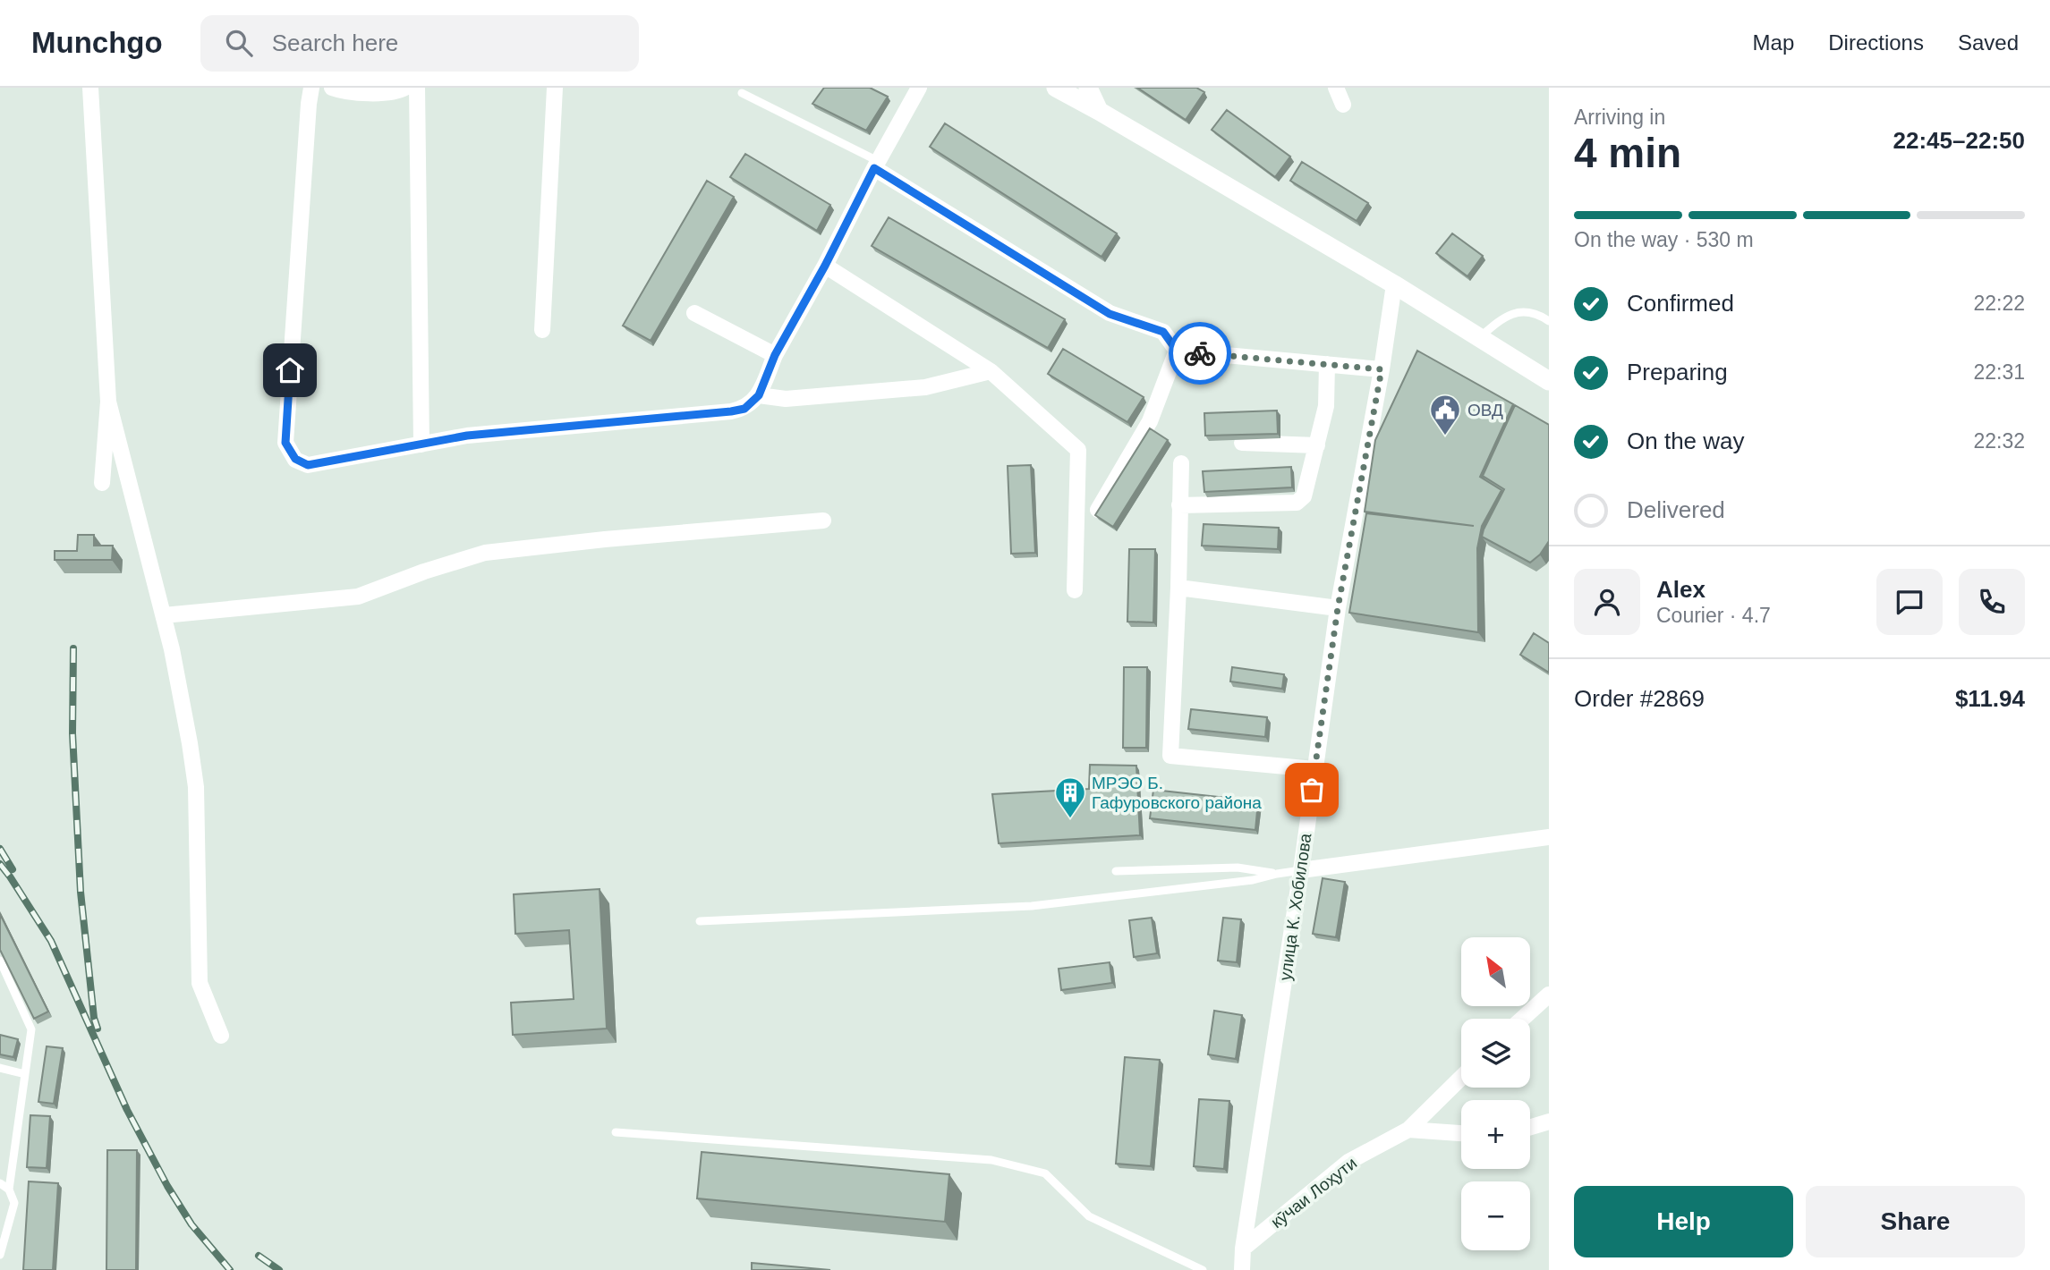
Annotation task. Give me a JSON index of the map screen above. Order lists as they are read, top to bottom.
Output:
{
  "streets": {
    "street": ["улица К. Хобилова", "кӯчаи Лоҳути"]
  },
  "crossings": [
    ["улица К. Хобилова", "кӯчаи Лоҳути"]
  ],
  "places": {
    "public building": ["ОВД"],
    "building": ["МРЭО Б. Гафуровского района"]
  },
  "north": "top left",
  "page": {
    "header": "Munchgo",
    "search": "Search here",
    "nav": ["Map", "Directions", "Saved"],
    "heading": ["4 min", "Arriving in", "22:45–22:50"],
    "panel": [
      "Alex",
      "Courier · 4.7",
      "Order #2869",
      "$11.94"
    ],
    "bar": "On the way · 530 m",
    "list": [
      ["Confirmed", "22:22"],
      ["Preparing", "22:31"],
      ["On the way", "22:32"],
      "Delivered"
    ],
    "map_buttons": ["+", "−"],
    "buttons": ["Help", "Share"]
  }
}
